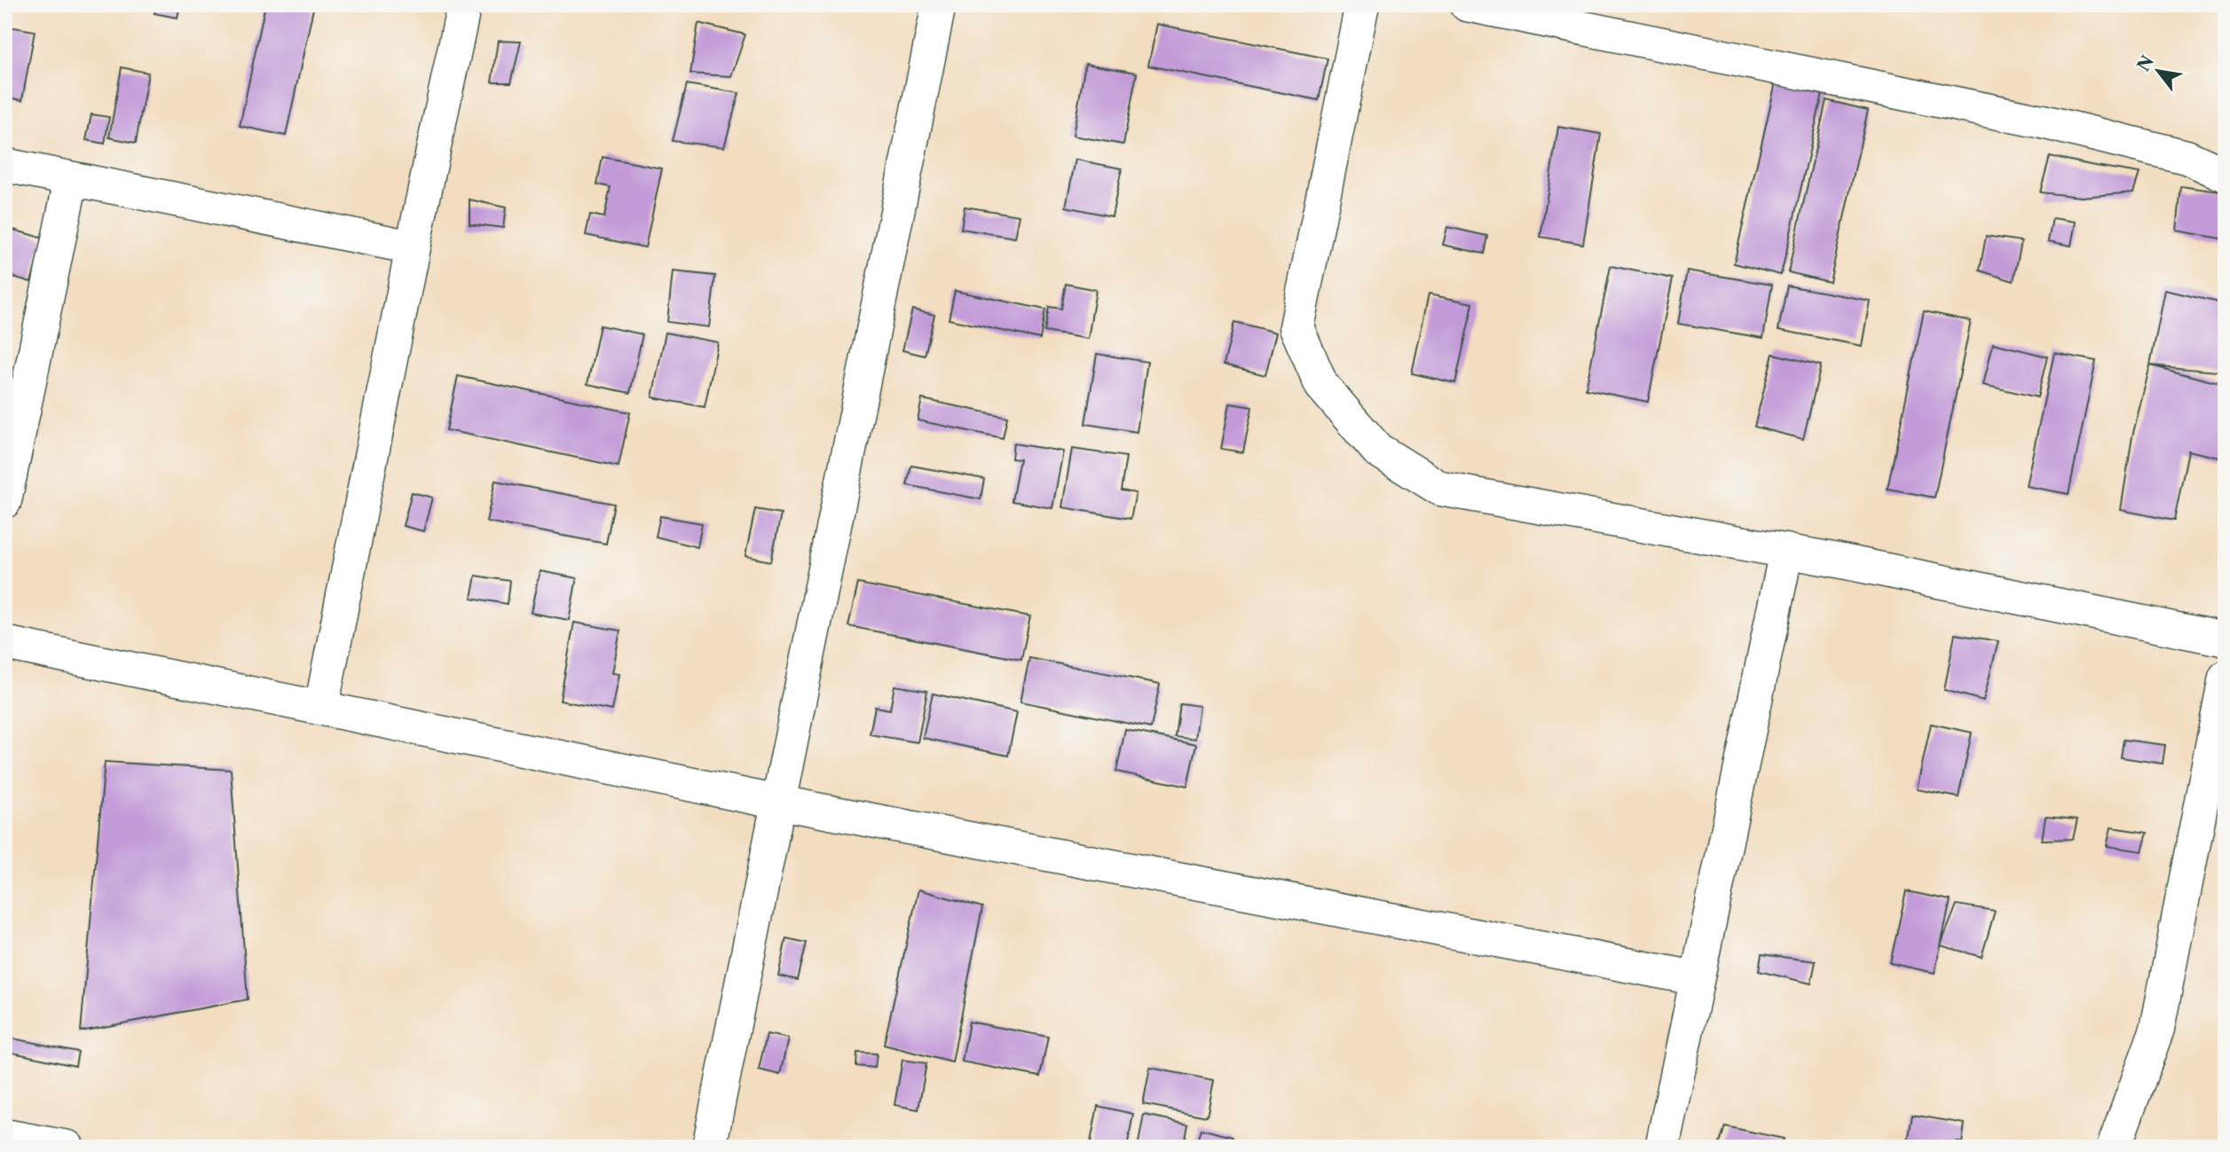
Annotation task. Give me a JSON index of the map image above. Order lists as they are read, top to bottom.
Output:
{
  "north": "top left"
}
